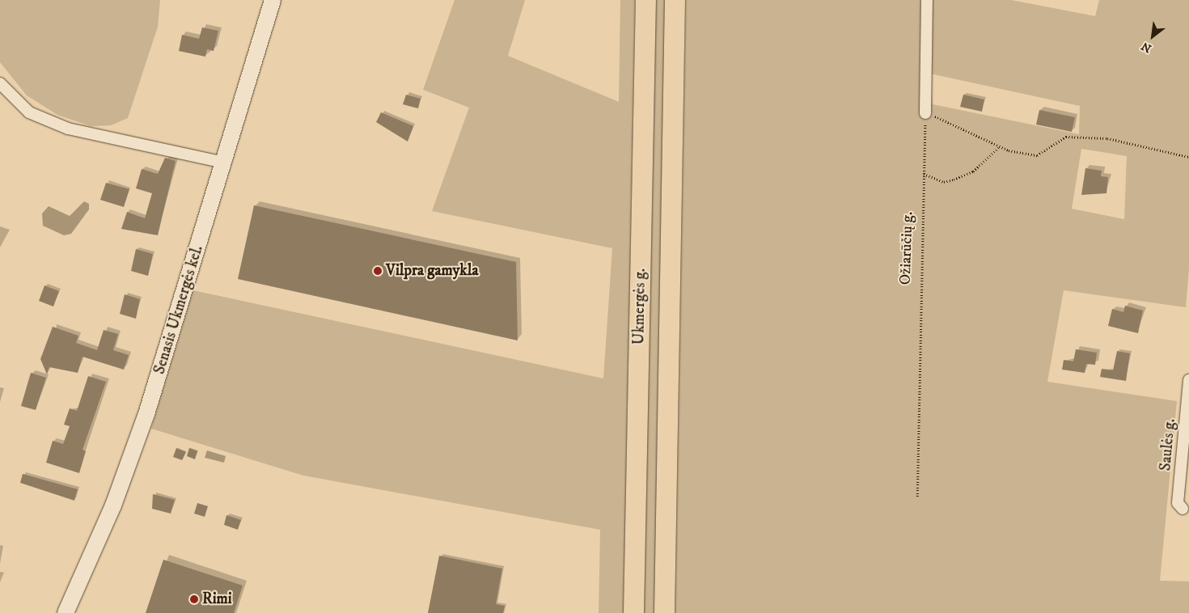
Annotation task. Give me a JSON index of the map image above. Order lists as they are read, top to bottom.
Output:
{
  "streets": {
    "highway": ["Ukmergės g."],
    "main road": ["Senasis Ukmergės kel."],
    "street": ["Saulės g."],
    "path": ["Ožiarūčių g."]
  },
  "places": ["Vilpra gamykla", "Rimi"],
  "north": "bottom left"
}
